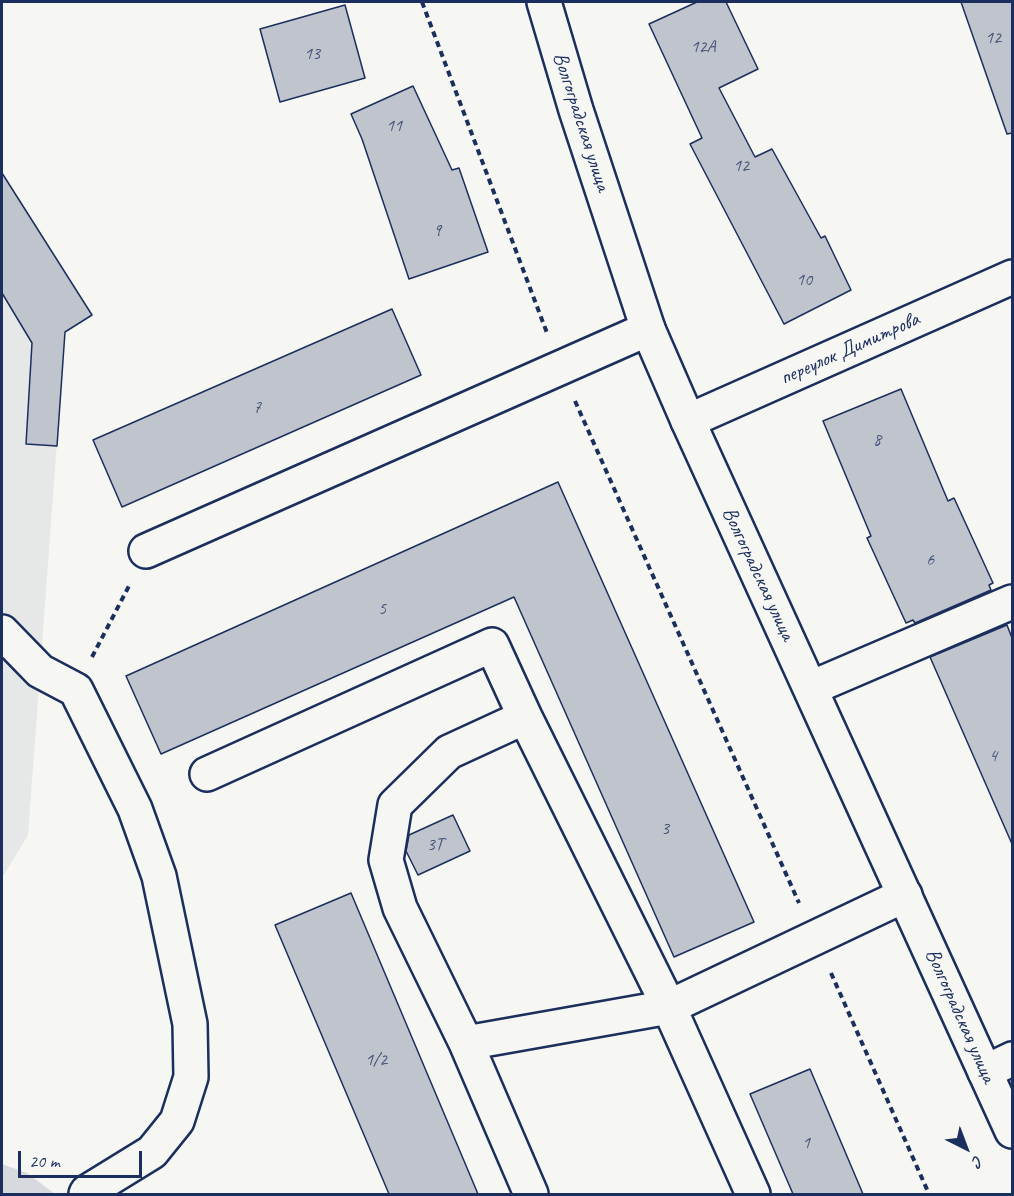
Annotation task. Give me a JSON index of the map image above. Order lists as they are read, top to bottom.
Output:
{
  "streets": {
    "main road": ["Волгоградская улица", "переулок Димитрова"]
  },
  "crossings": [
    ["Волгоградская улица", "переулок Димитрова"]
  ],
  "house_numbers": [
    "12",
    "12А",
    "13",
    "11",
    "12",
    "9",
    "10",
    "7",
    "8",
    "6",
    "5",
    "4",
    "3",
    "3Т",
    "1/2",
    "1"
  ],
  "scale_bar": "20 m",
  "north": "bottom right"
}
